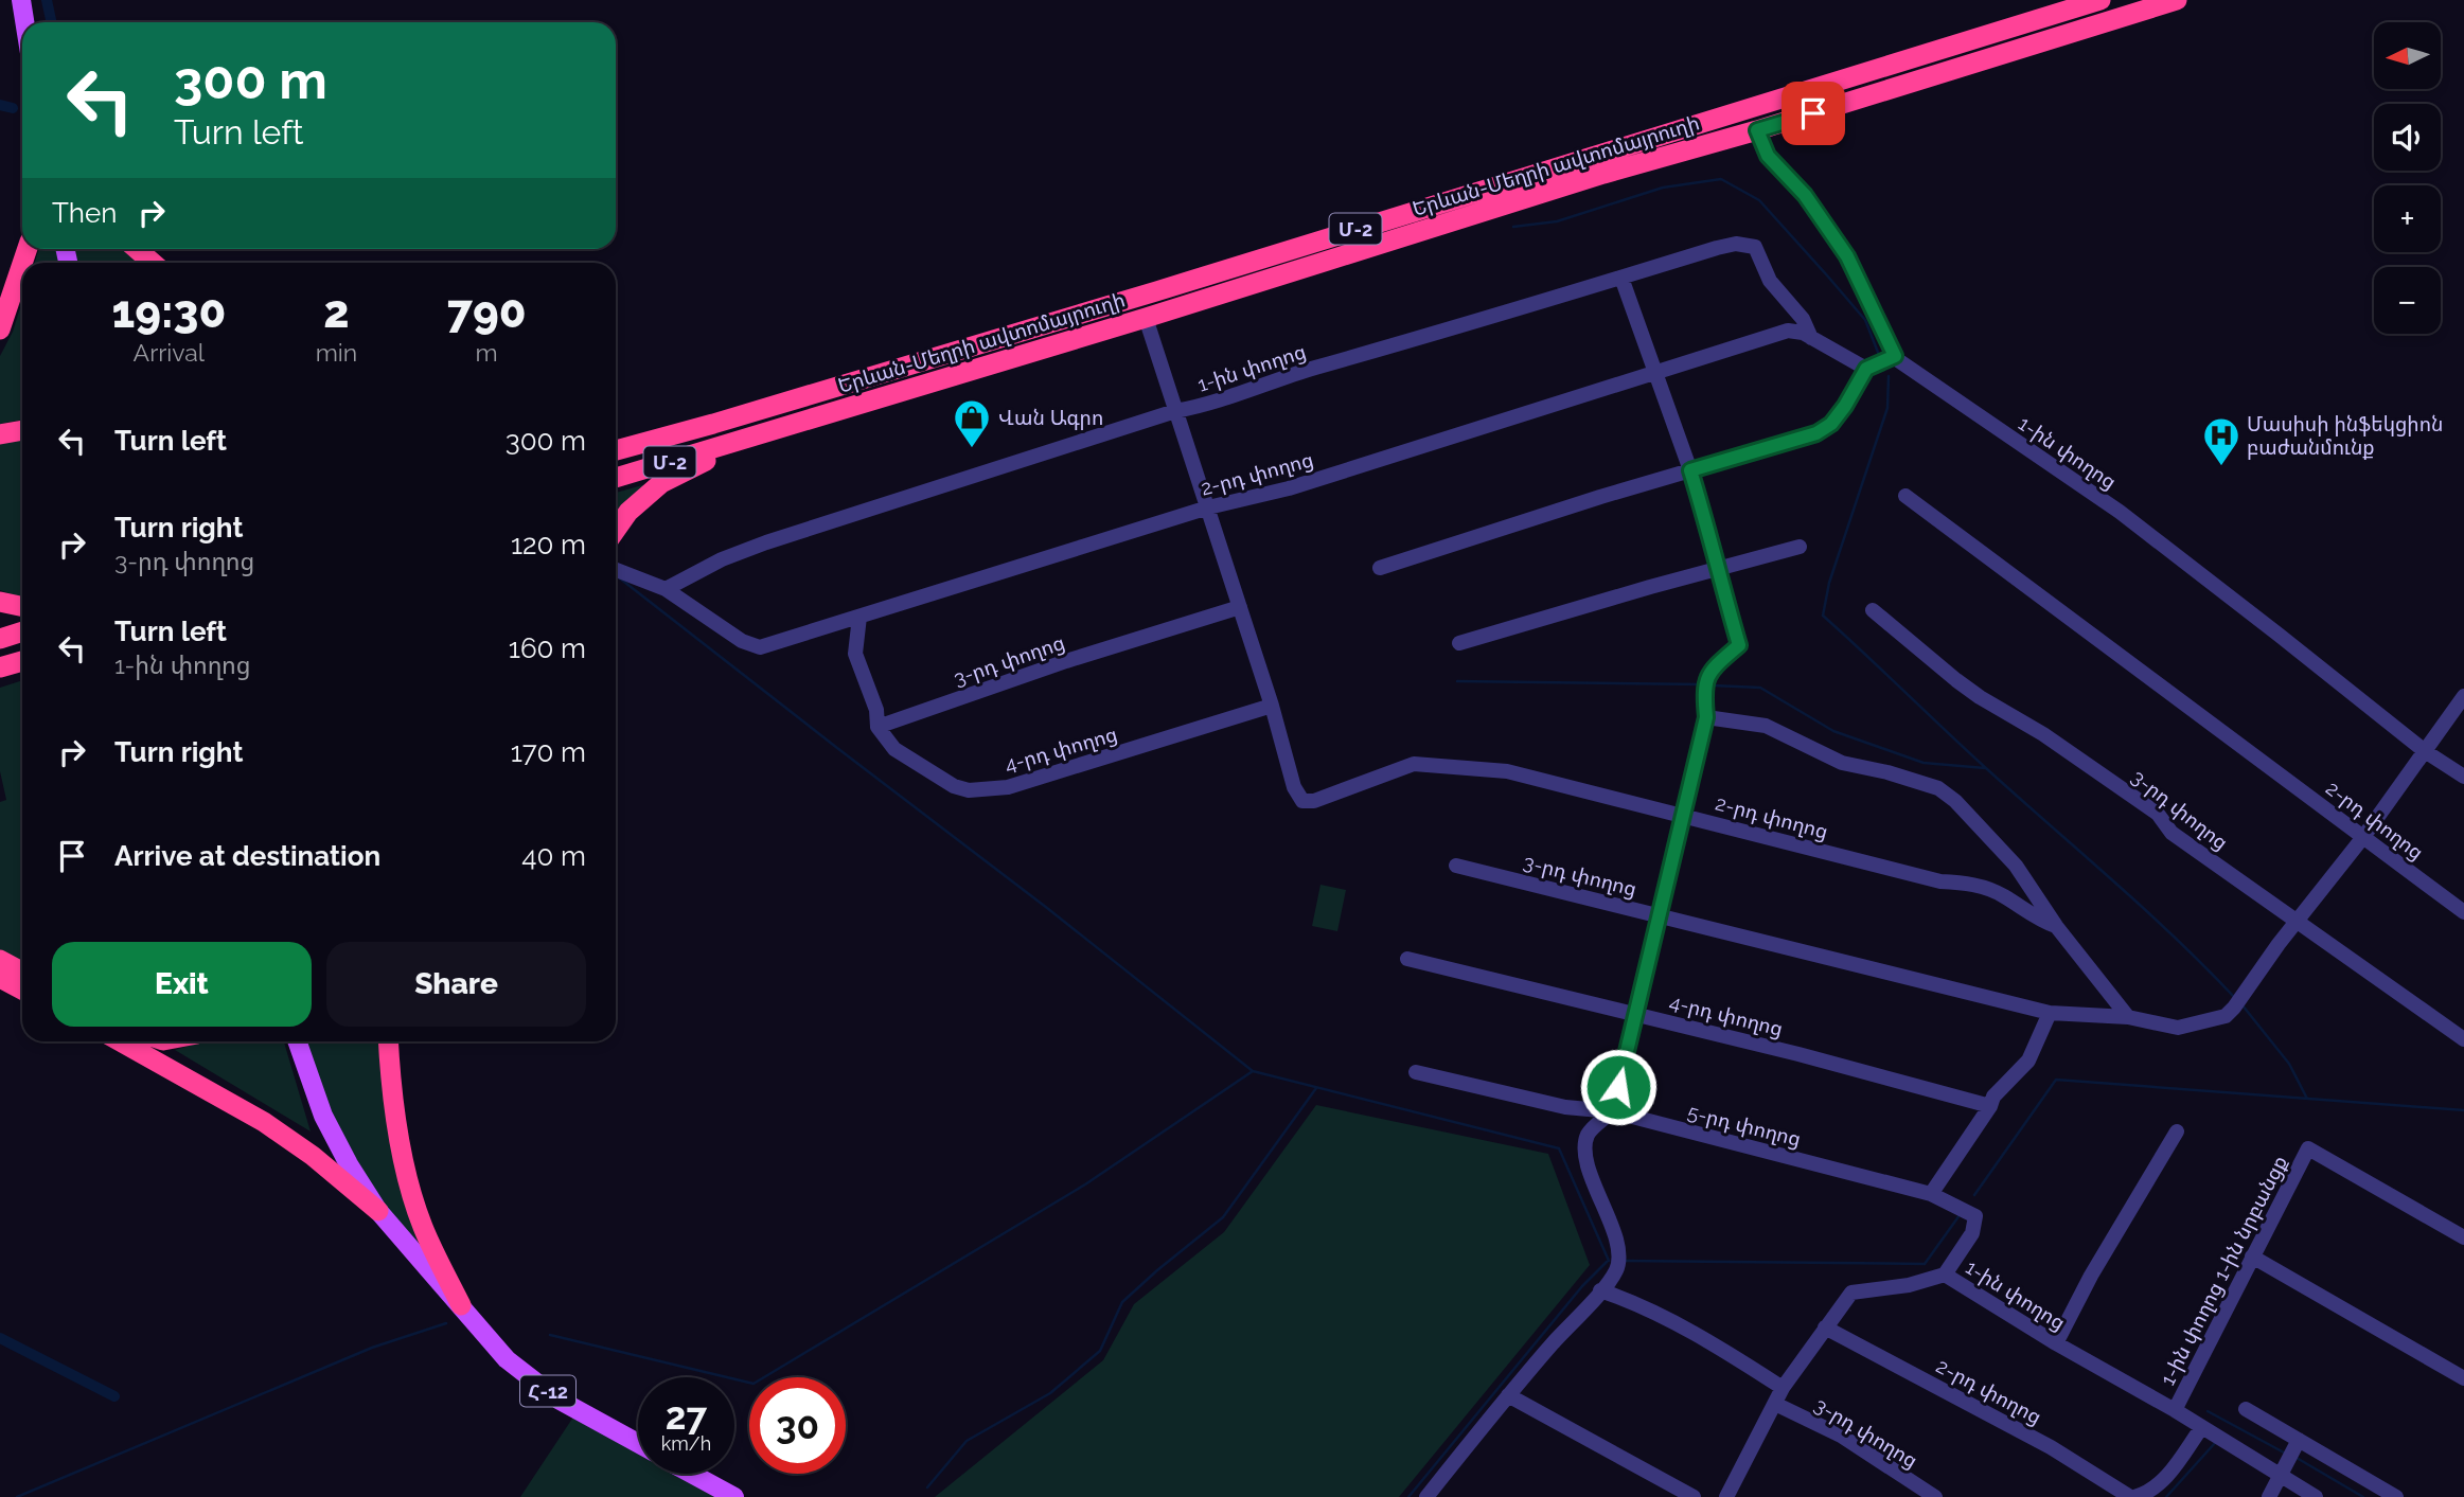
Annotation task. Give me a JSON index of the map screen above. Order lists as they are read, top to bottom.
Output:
{
  "streets": {
    "highway": ["Երևան-Մեղրի ավտոմայրուղի", "Մ-2"],
    "main road": ["Հ-12"],
    "street": [
      "1-ին փողոց",
      "2-րդ փողոց",
      "3-րդ փողոց",
      "4-րդ փողոց",
      "5-րդ փողոց",
      "1-ին փողոց 1-ին նրբանցք"
    ]
  },
  "crossings": [
    ["Երևան-Մեղրի ավտոմայրուղի", "1-ին փողոց"],
    ["1-ին փողոց", "2-րդ փողոց"],
    ["1-ին փողոց", "3-րդ փողոց"],
    ["1-ին փողոց", "5-րդ փողոց"],
    ["1-ին փողոց", "1-ին փողոց 1-ին նրբանցք"],
    ["2-րդ փողոց", "3-րդ փողոց"],
    ["2-րդ փողոց", "4-րդ փողոց"],
    ["3-րդ փողոց", "4-րդ փողոց"]
  ],
  "places": {
    "shop": ["Վան Ագրո"],
    "hospital": ["Մասիսի ինֆեկցիոն բաժանմունք"]
  },
  "north": "left",
  "page": {
    "map_buttons": ["+", "−"],
    "turn": ["300 m", "Turn left"],
    "then": "Then",
    "eta": [
      "19:30",
      "Arrival",
      "2",
      "min",
      "790",
      "m"
    ],
    "list": [
      {
        "name": "Turn left",
        "value": "300 m"
      },
      {
        "name": "Turn right",
        "note": "3-րդ փողոց",
        "value": "120 m"
      },
      {
        "name": "Turn left",
        "note": "1-ին փողոց",
        "value": "160 m"
      },
      {
        "name": "Turn right",
        "value": "170 m"
      },
      {
        "name": "Arrive at destination",
        "value": "40 m"
      }
    ],
    "buttons": ["Exit", "Share"],
    "speed": "27 km/h",
    "limit": "30"
  }
}
